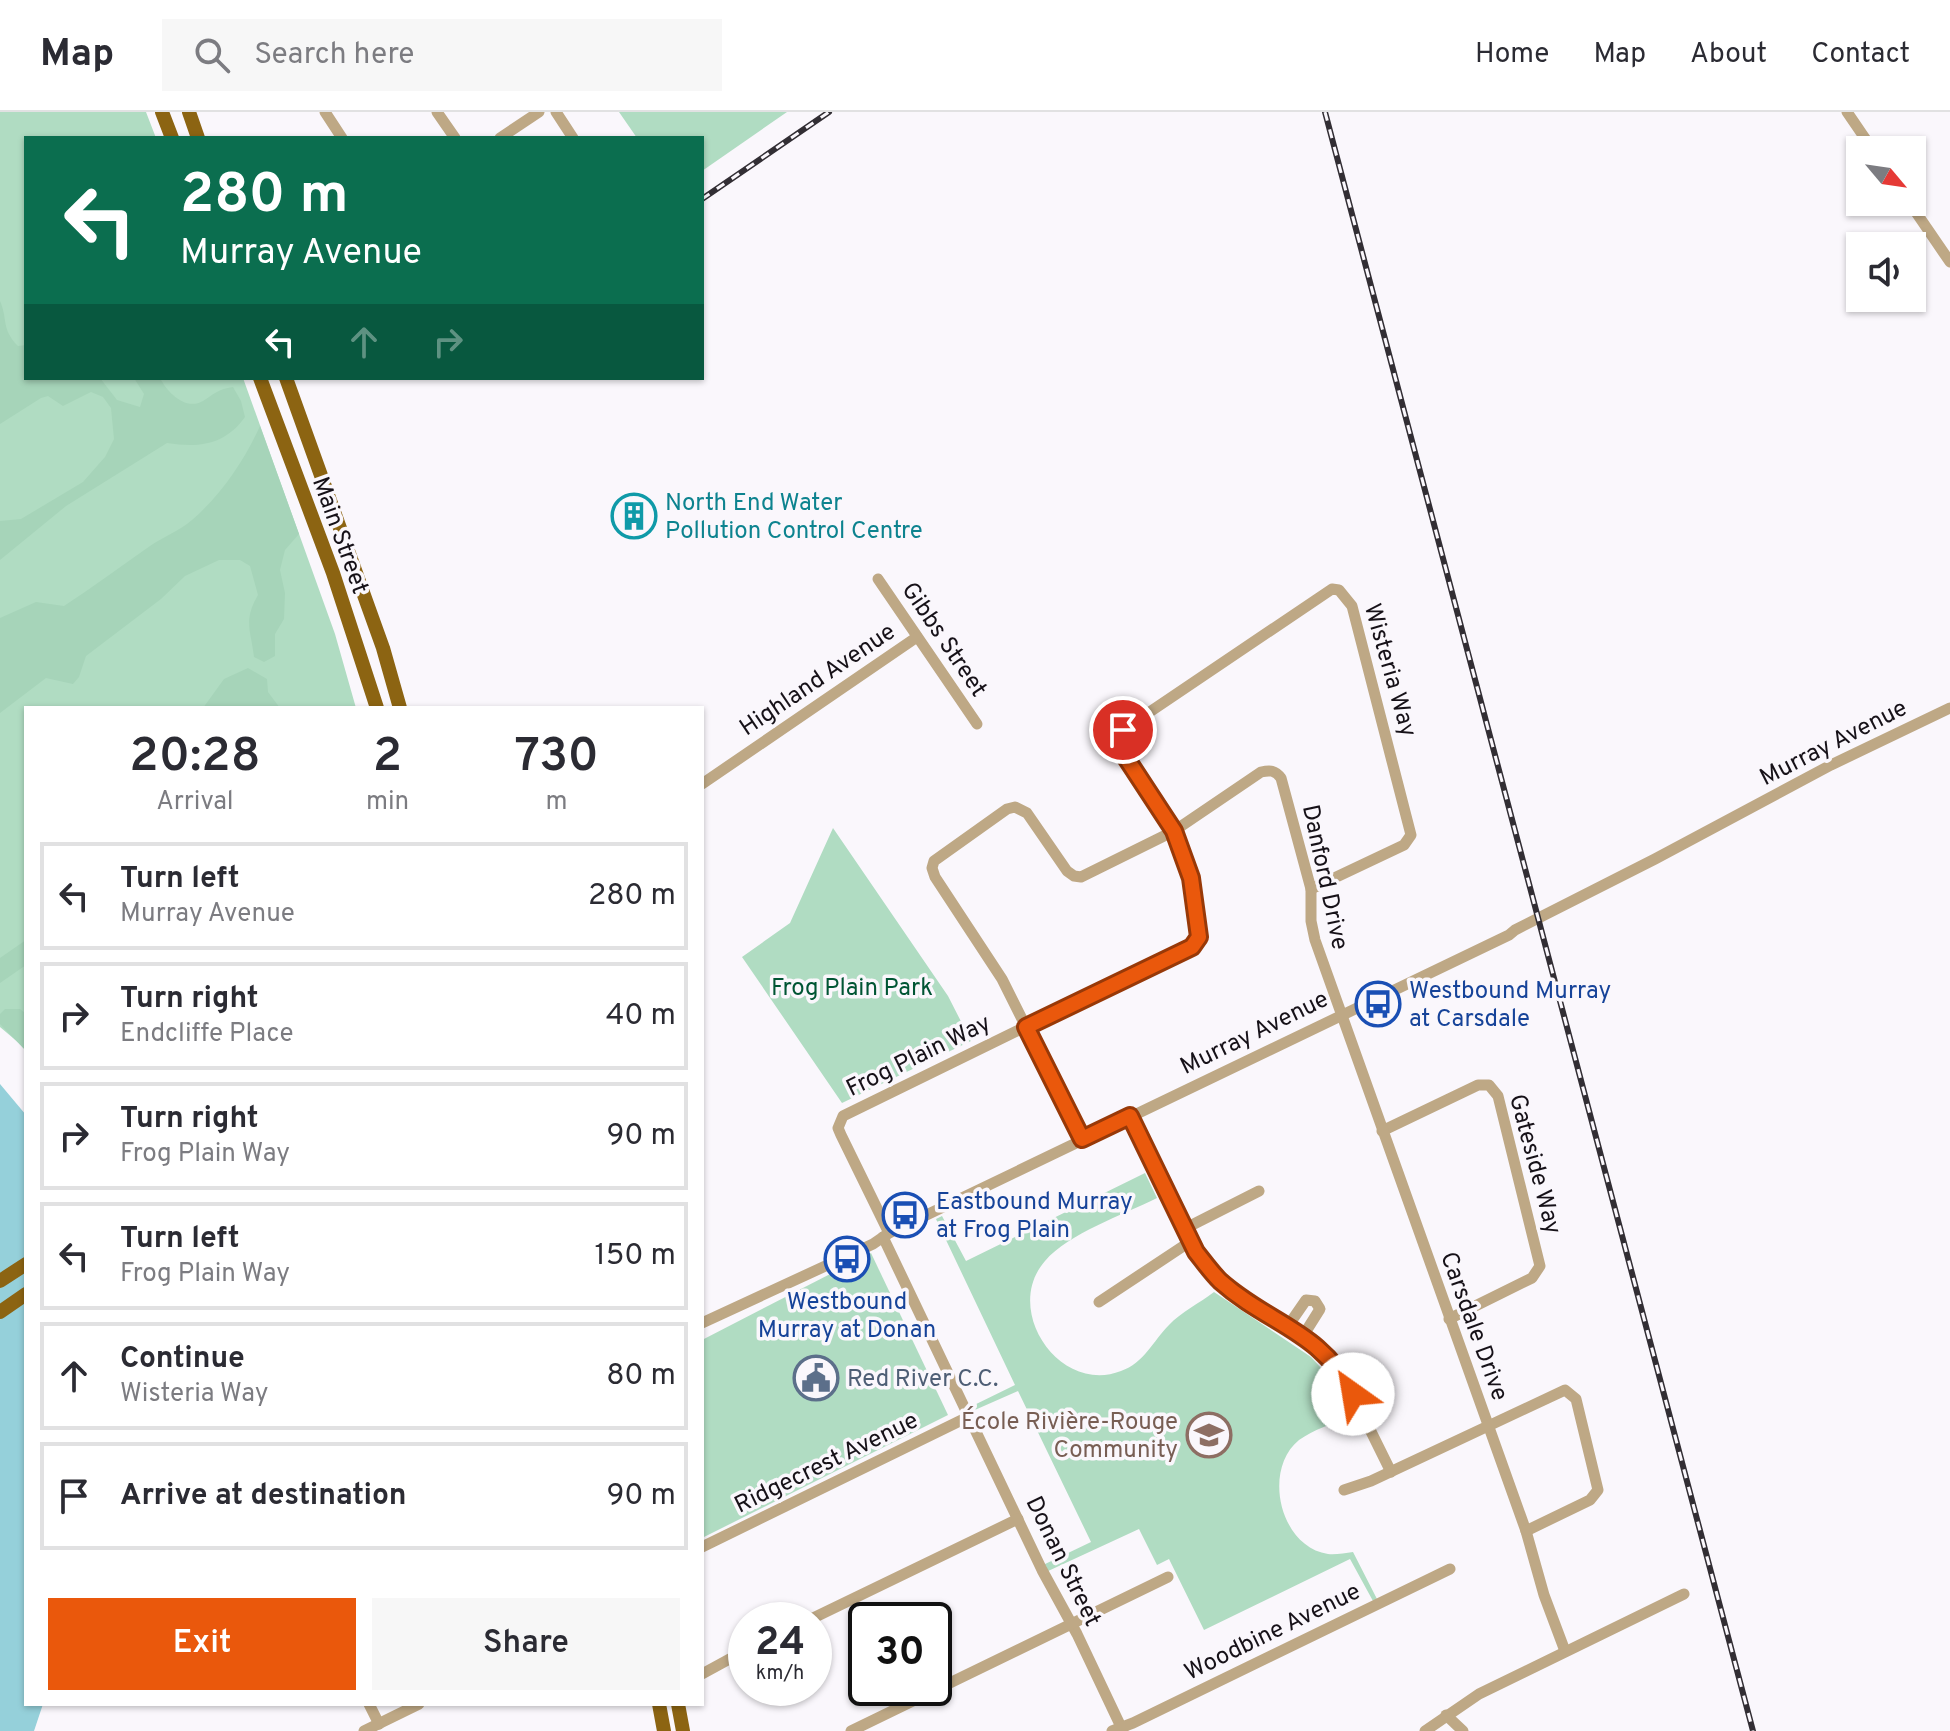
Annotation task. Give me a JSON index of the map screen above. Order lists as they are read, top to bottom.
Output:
{
  "streets": {
    "main road": ["Main Street"],
    "street": [
      "Gibbs Street",
      "Wisteria Way",
      "Highland Avenue",
      "Murray Avenue",
      "Danford Drive",
      "Frog Plain Way",
      "Gateside Way",
      "Carsdale Drive",
      "Ridgecrest Avenue",
      "Donan Street",
      "Woodbine Avenue"
    ]
  },
  "crossings": [
    ["Gibbs Street", "Highland Avenue"],
    ["Wisteria Way", "Danford Drive"],
    ["Wisteria Way", "Frog Plain Way"],
    ["Murray Avenue", "Danford Drive"],
    ["Murray Avenue", "Frog Plain Way"],
    ["Murray Avenue", "Carsdale Drive"],
    ["Murray Avenue", "Donan Street"],
    ["Danford Drive", "Frog Plain Way"],
    ["Danford Drive", "Carsdale Drive"],
    ["Frog Plain Way", "Donan Street"],
    ["Gateside Way", "Carsdale Drive"],
    ["Ridgecrest Avenue", "Donan Street"],
    ["Donan Street", "Woodbine Avenue"]
  ],
  "parks": ["Frog Plain Park"],
  "places": {
    "building": ["North End Water Pollution Control Centre"],
    "bus stop": ["Westbound Murray at Carsdale", "Eastbound Murray at Frog Plain", "Westbound Murray at Donan"],
    "public building": ["Red River C.C."],
    "school or university": ["École Rivière-Rouge Community"]
  },
  "north": "bottom right",
  "page": {
    "header": "Map",
    "search": "Search here",
    "nav": [
      "Home",
      "Map",
      "About",
      "Contact"
    ],
    "turn": ["280 m", "Murray Avenue"],
    "eta": [
      "20:28",
      "Arrival",
      "2",
      "min",
      "730",
      "m"
    ],
    "list": [
      {
        "name": "Turn left",
        "note": "Murray Avenue",
        "value": "280 m"
      },
      {
        "name": "Turn right",
        "note": "Endcliffe Place",
        "value": "40 m"
      },
      {
        "name": "Turn right",
        "note": "Frog Plain Way",
        "value": "90 m"
      },
      {
        "name": "Turn left",
        "note": "Frog Plain Way",
        "value": "150 m"
      },
      {
        "name": "Continue",
        "note": "Wisteria Way",
        "value": "80 m"
      },
      {
        "name": "Arrive at destination",
        "value": "90 m"
      }
    ],
    "buttons": ["Exit", "Share"],
    "speed": "24 km/h",
    "limit": "30"
  }
}
